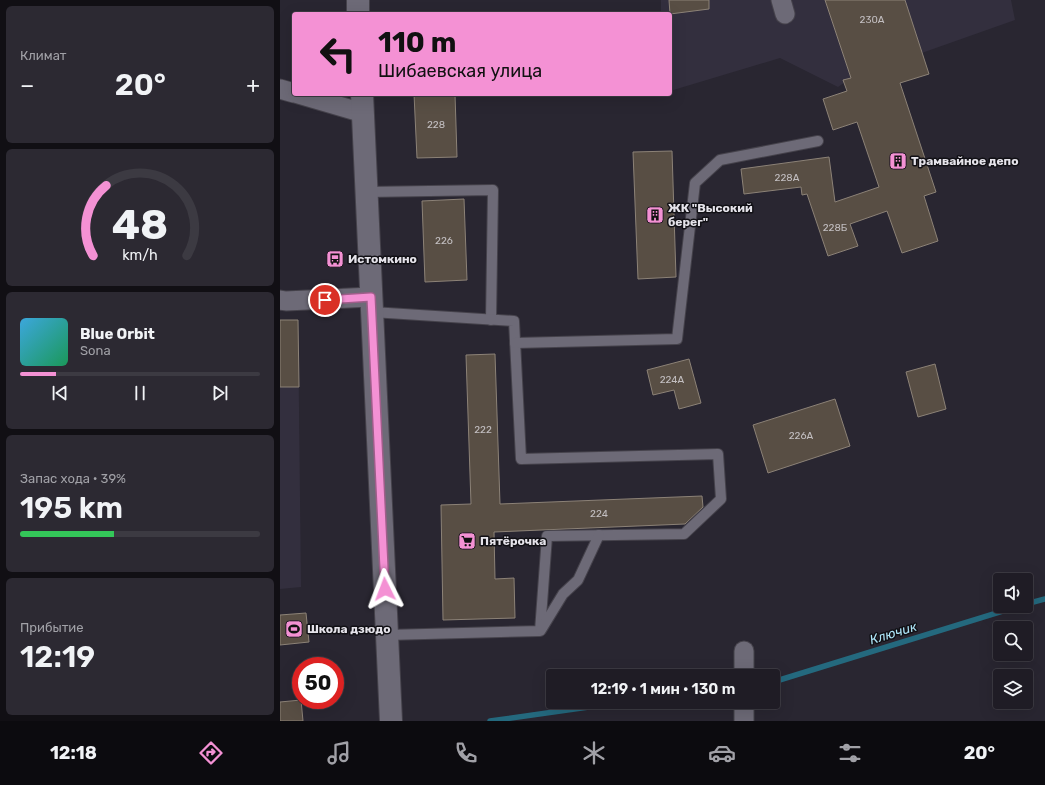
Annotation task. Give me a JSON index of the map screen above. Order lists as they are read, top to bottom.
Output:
{
  "water": ["Ключик"],
  "places": {
    "building": ["Трамвайное депо", "ЖК \"Высокий берег\""],
    "bus stop": ["Истомкино"],
    "supermarket": ["Пятёрочка"],
    "sports": ["Школа дзюдо"]
  },
  "house_numbers": [
    "230А",
    "228",
    "228А",
    "228Б",
    "226",
    "224А",
    "222",
    "226А",
    "224"
  ],
  "page": {
    "tile": [
      "Климат",
      ["Запас хода · 39%", "195 km"],
      ["Прибытие", "12:19"]
    ],
    "turn": ["110 m", "Шибаевская улица"],
    "heat": ["−", "20°", "+"],
    "song": ["Blue Orbit", "Sona"],
    "limit": "50",
    "trip": "12:19 · 1 мин · 130 m",
    "tabs": ["12:18", "20°"],
    "gauge": ["48", "km/h"]
  }
}
